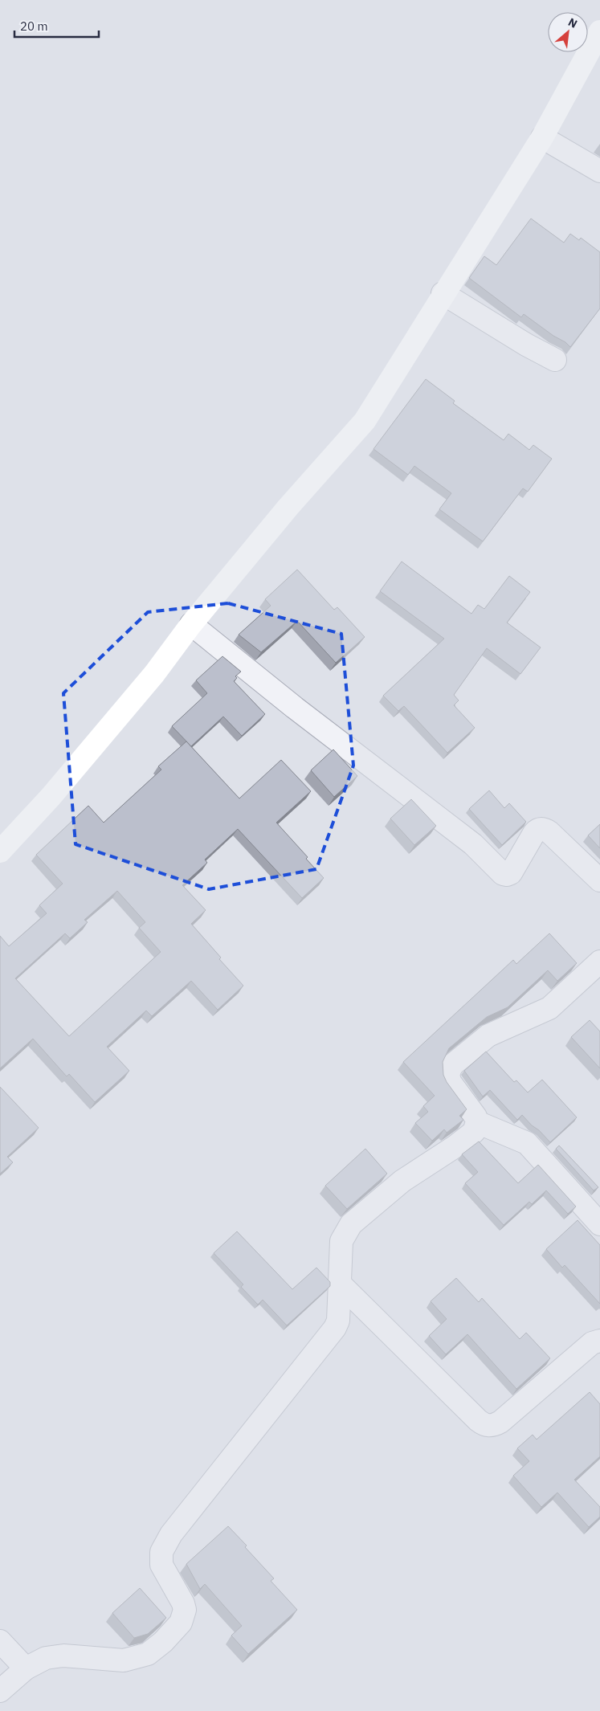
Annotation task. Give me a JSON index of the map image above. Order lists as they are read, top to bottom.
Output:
{
  "scale_bar": "20 m",
  "north": "top right"
}
